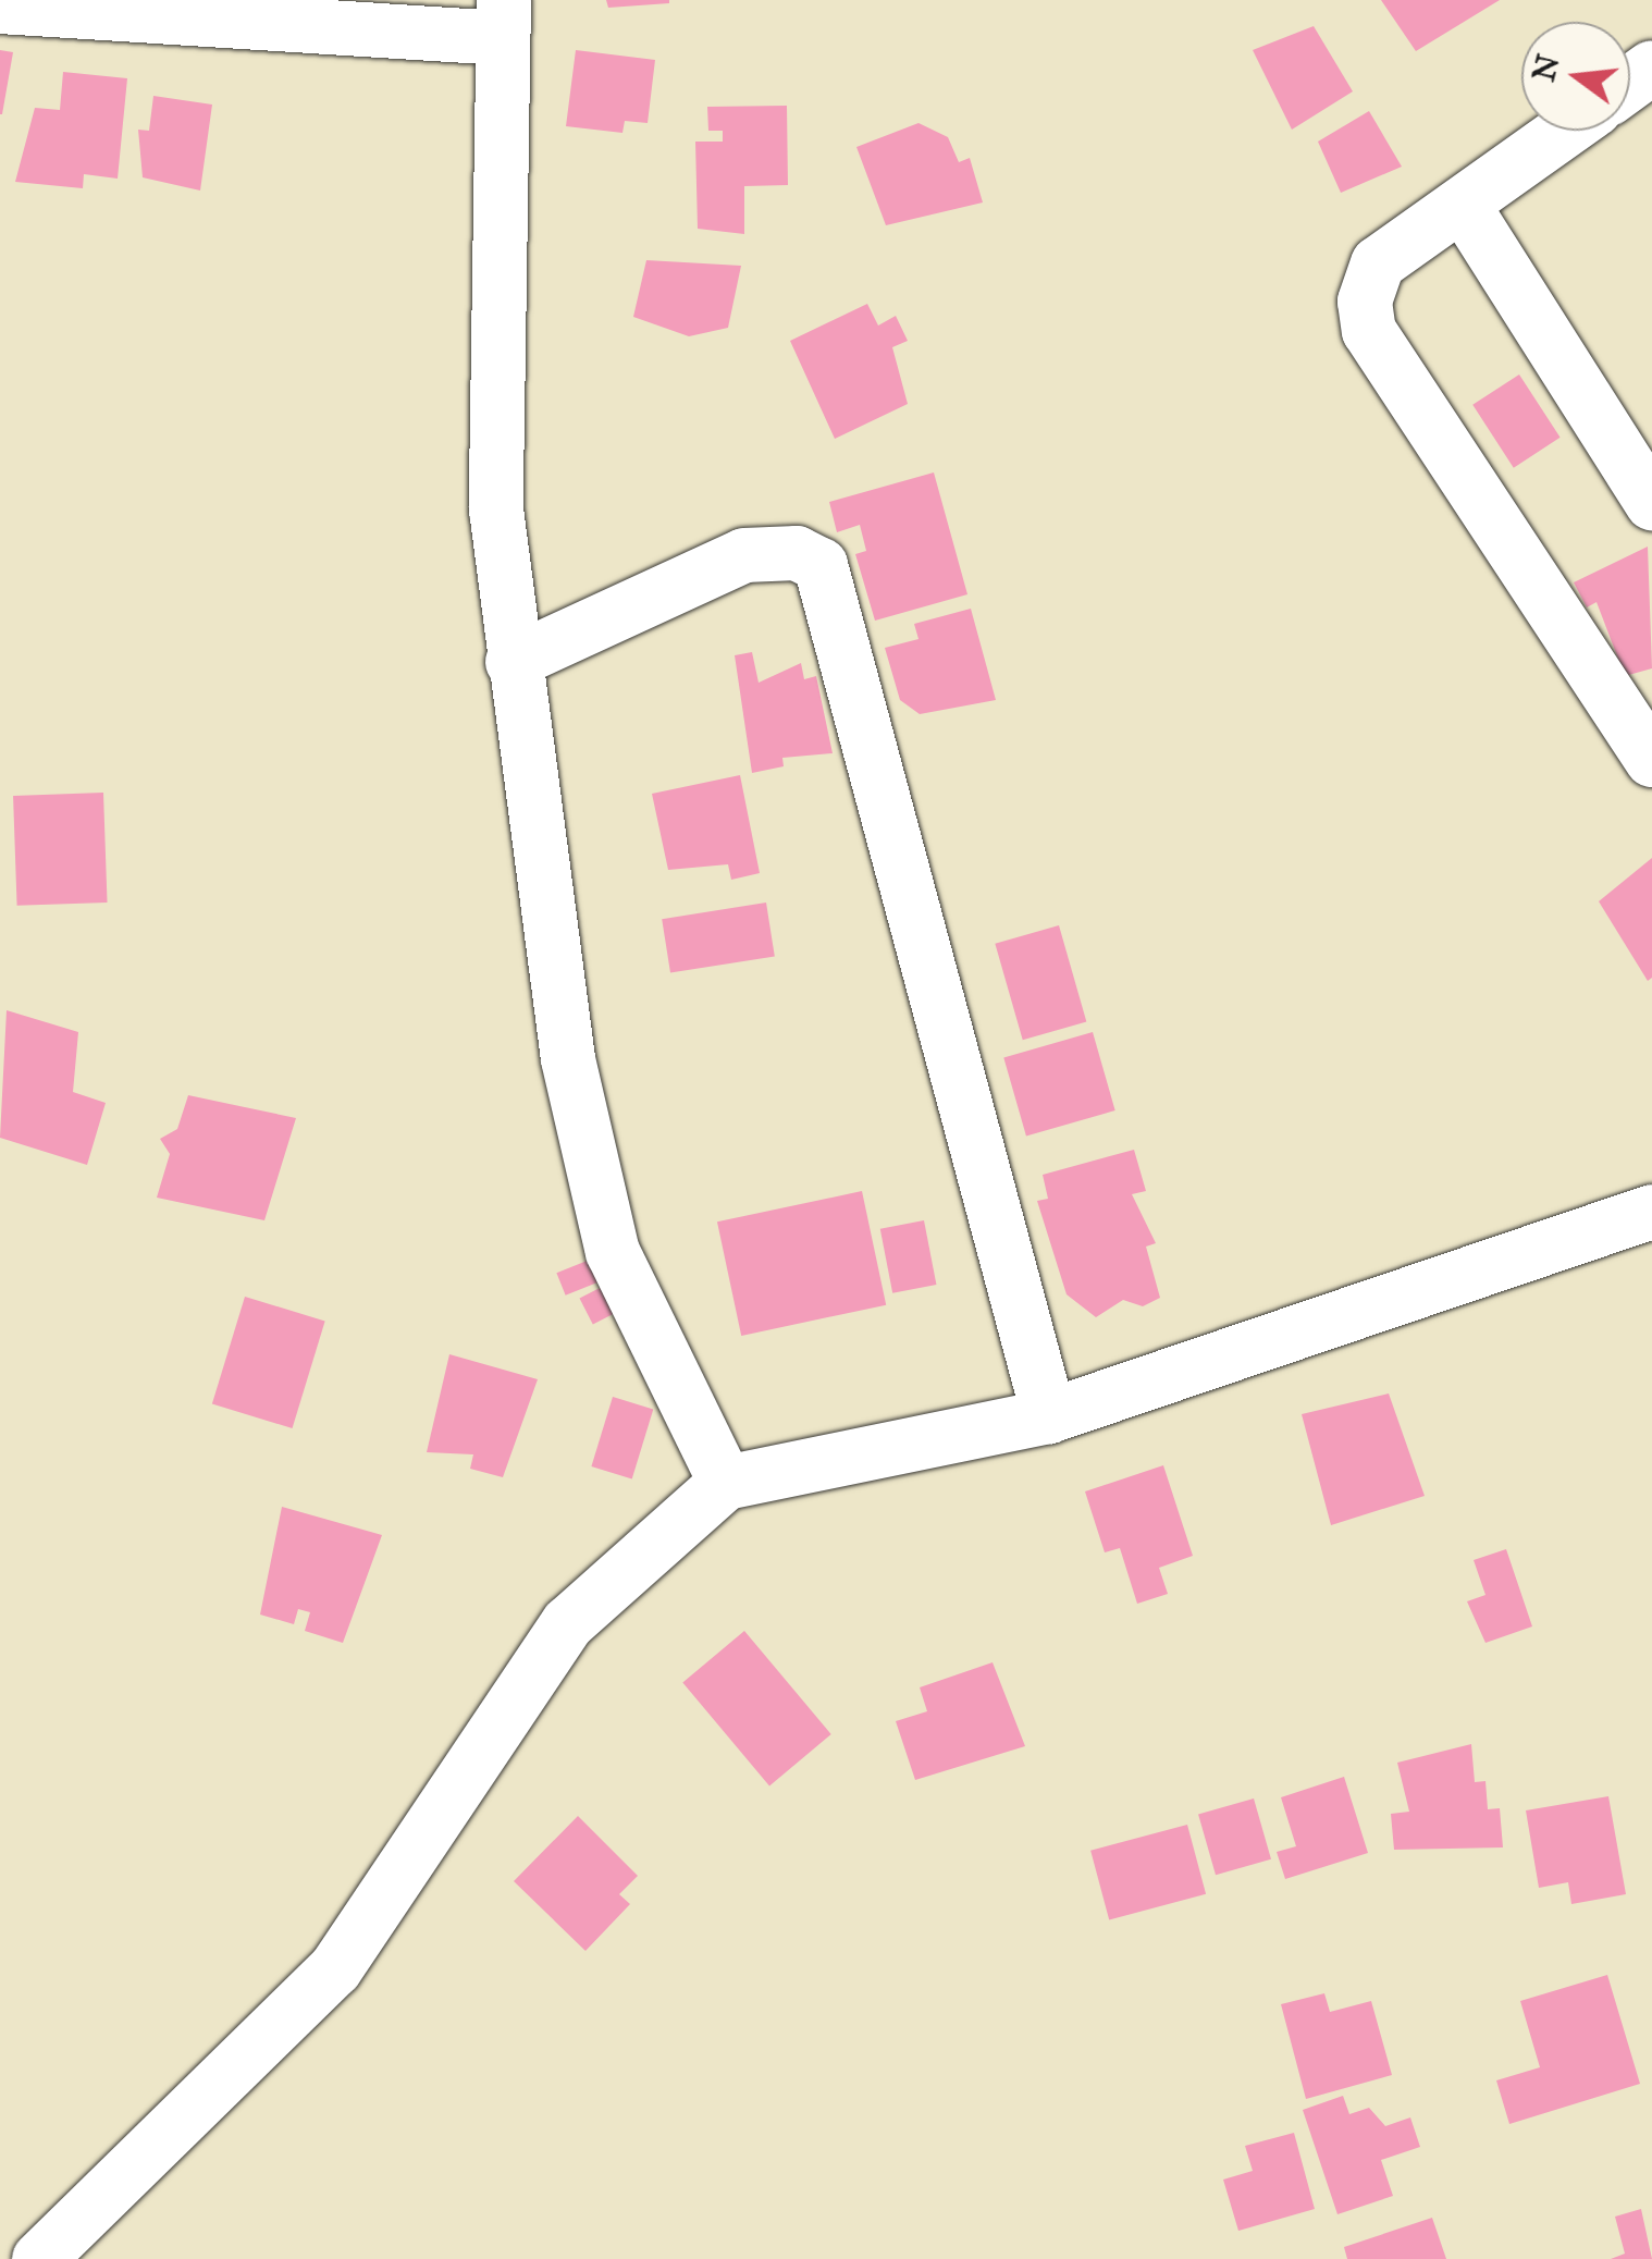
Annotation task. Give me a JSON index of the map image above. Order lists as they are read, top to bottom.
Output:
{
  "north": "left"
}
